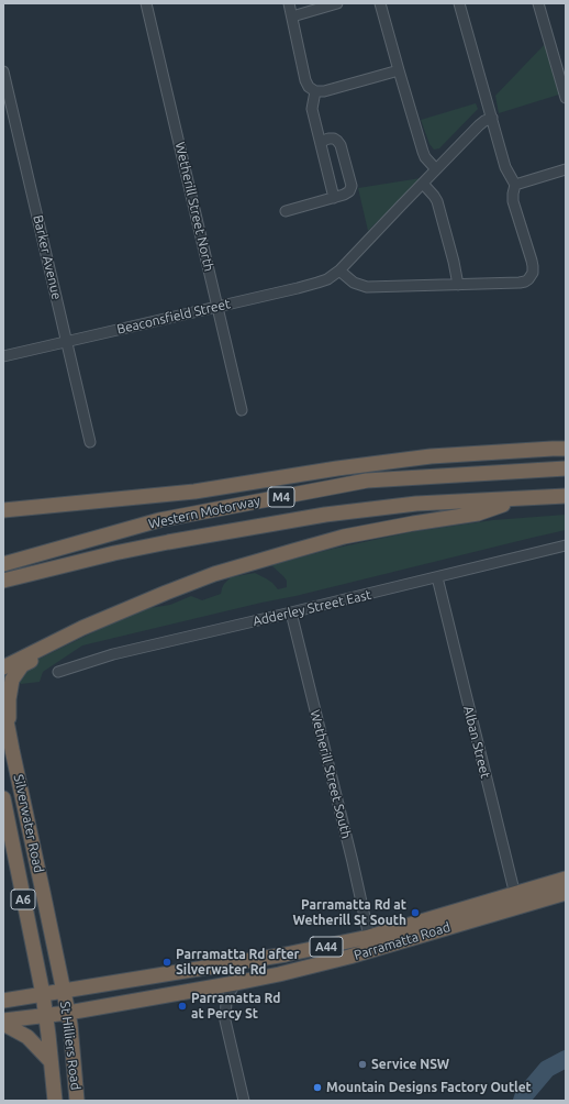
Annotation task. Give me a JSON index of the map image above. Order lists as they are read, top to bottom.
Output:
{
  "streets": {
    "highway": [
      "M4",
      "Western Motorway",
      "Silverwater Road",
      "A6",
      "Parramatta Road",
      "A44",
      "St Hilliers Road"
    ],
    "street": [
      "Wetherill Street North",
      "Barker Avenue",
      "Beaconsfield Street",
      "Adderley Street East",
      "Alban Street",
      "Wetherill Street South"
    ]
  },
  "crossings": [
    ["Wetherill Street North", "Beaconsfield Street"],
    ["Barker Avenue", "Beaconsfield Street"],
    ["Adderley Street East", "Alban Street"],
    ["Adderley Street East", "Wetherill Street South"],
    ["Alban Street", "Parramatta Road"],
    ["Wetherill Street South", "Parramatta Road"],
    ["Silverwater Road", "Parramatta Road"],
    ["Silverwater Road", "St Hilliers Road"],
    ["Parramatta Road", "St Hilliers Road"]
  ],
  "places": [
    "Parramatta Rd at Wetherill St South",
    "Parramatta Rd after Silverwater Rd",
    "Parramatta Rd at Percy St",
    "Service NSW",
    "Mountain Designs Factory Outlet"
  ]
}
